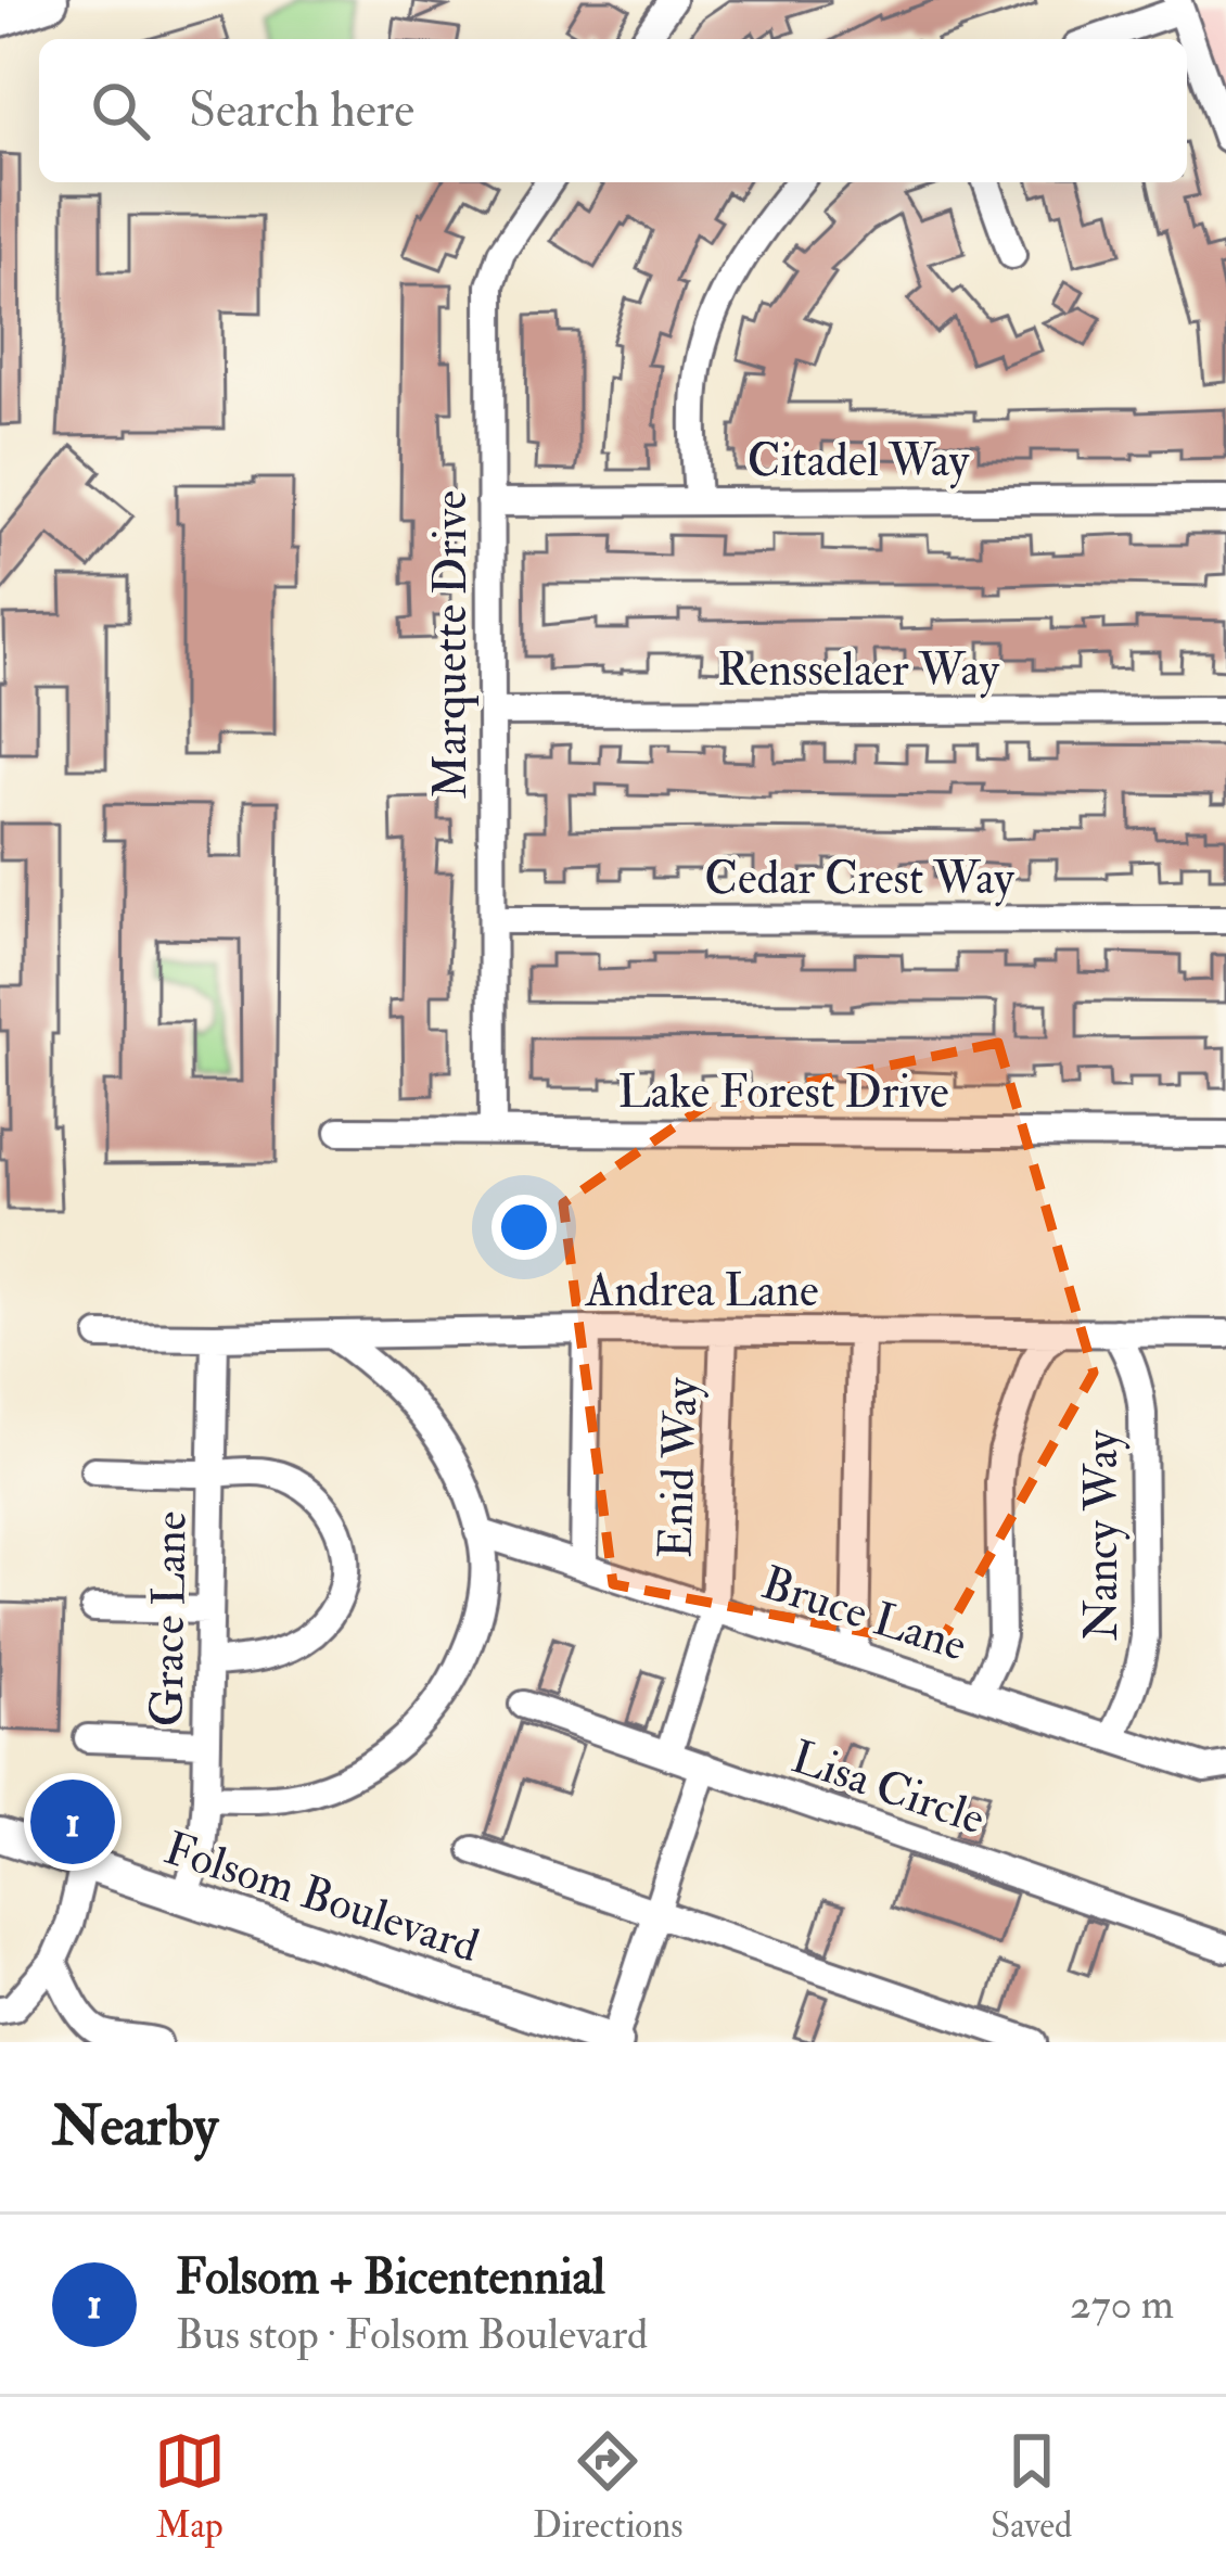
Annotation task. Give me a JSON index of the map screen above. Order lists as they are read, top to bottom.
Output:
{
  "streets": {
    "main road": ["Folsom Boulevard"],
    "street": [
      "Citadel Way",
      "Marquette Drive",
      "Rensselaer Way",
      "Cedar Crest Way",
      "Lake Forest Drive",
      "Andrea Lane",
      "Enid Way",
      "Nancy Way",
      "Bruce Lane",
      "Grace Lane",
      "Lisa Circle"
    ]
  },
  "crossings": [
    ["Citadel Way", "Marquette Drive"],
    ["Marquette Drive", "Rensselaer Way"],
    ["Marquette Drive", "Cedar Crest Way"],
    ["Marquette Drive", "Lake Forest Drive"],
    ["Andrea Lane", "Enid Way"],
    ["Andrea Lane", "Nancy Way"],
    ["Andrea Lane", "Grace Lane"],
    ["Enid Way", "Bruce Lane"],
    ["Enid Way", "Lisa Circle"],
    ["Nancy Way", "Bruce Lane"],
    ["Grace Lane", "Folsom Boulevard"]
  ],
  "page": {
    "search": "Search here",
    "pins": "1",
    "heading": "Nearby",
    "list": [
      {
        "mark": "1",
        "name": "Folsom + Bicentennial",
        "note": "Bus stop · Folsom Boulevard",
        "value": "270 m"
      }
    ],
    "nav": ["Map", "Directions", "Saved"]
  }
}
